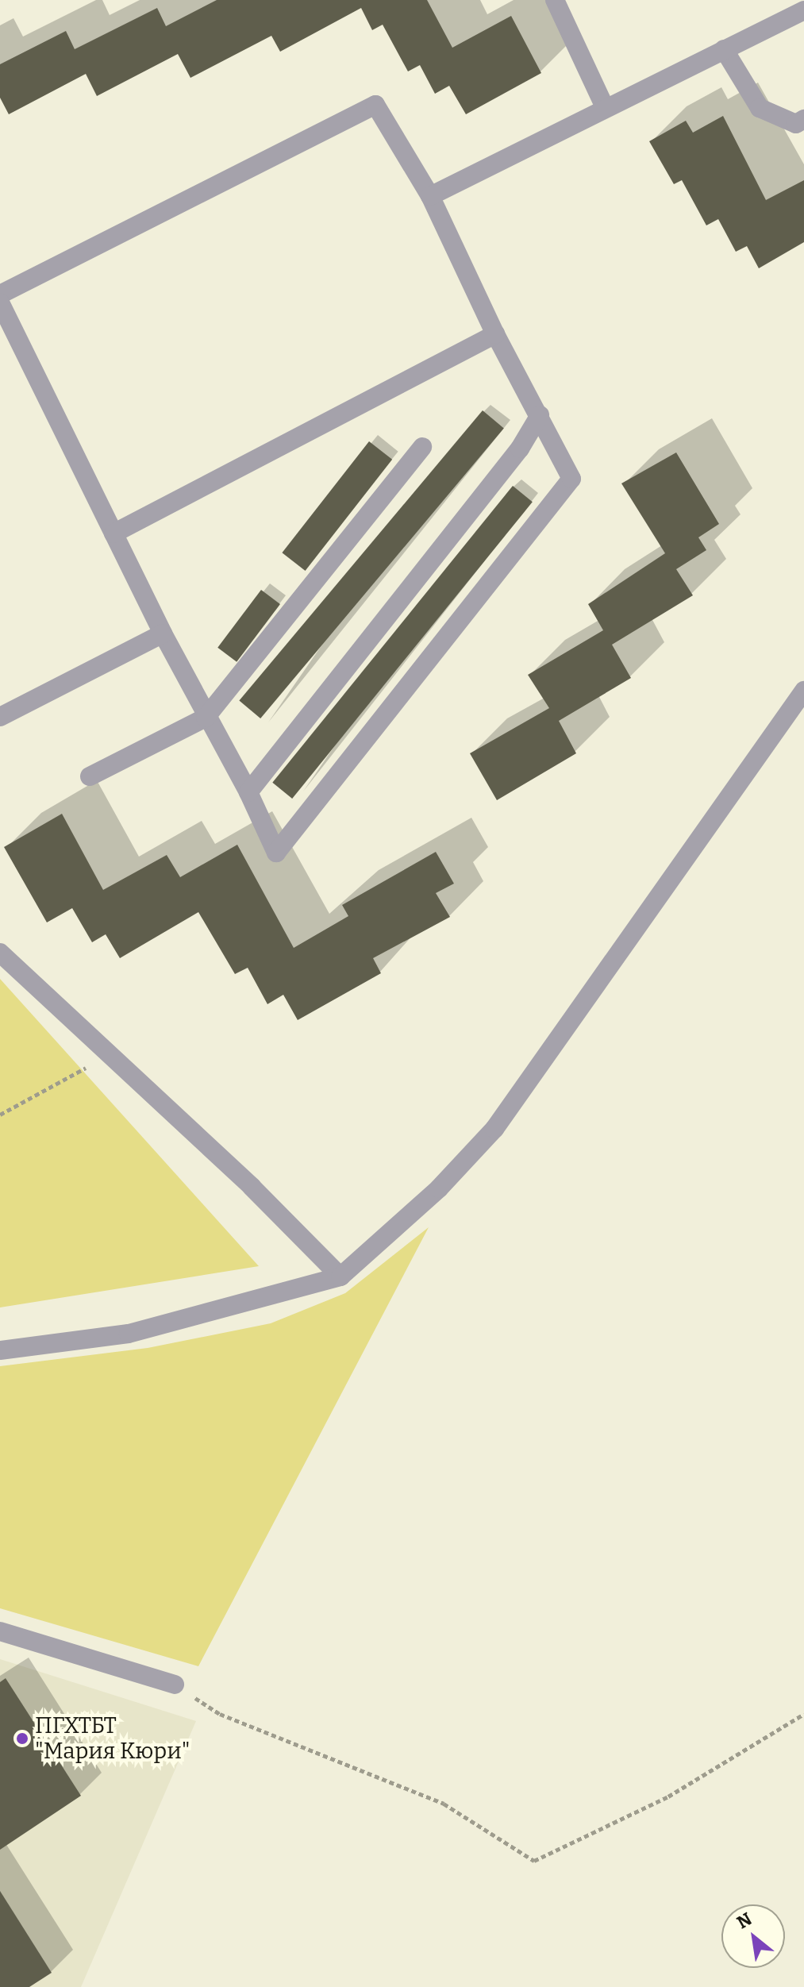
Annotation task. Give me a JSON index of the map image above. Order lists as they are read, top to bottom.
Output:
{
  "places": ["ПГХТБТ \"Мария Кюри\""],
  "north": "top left"
}
